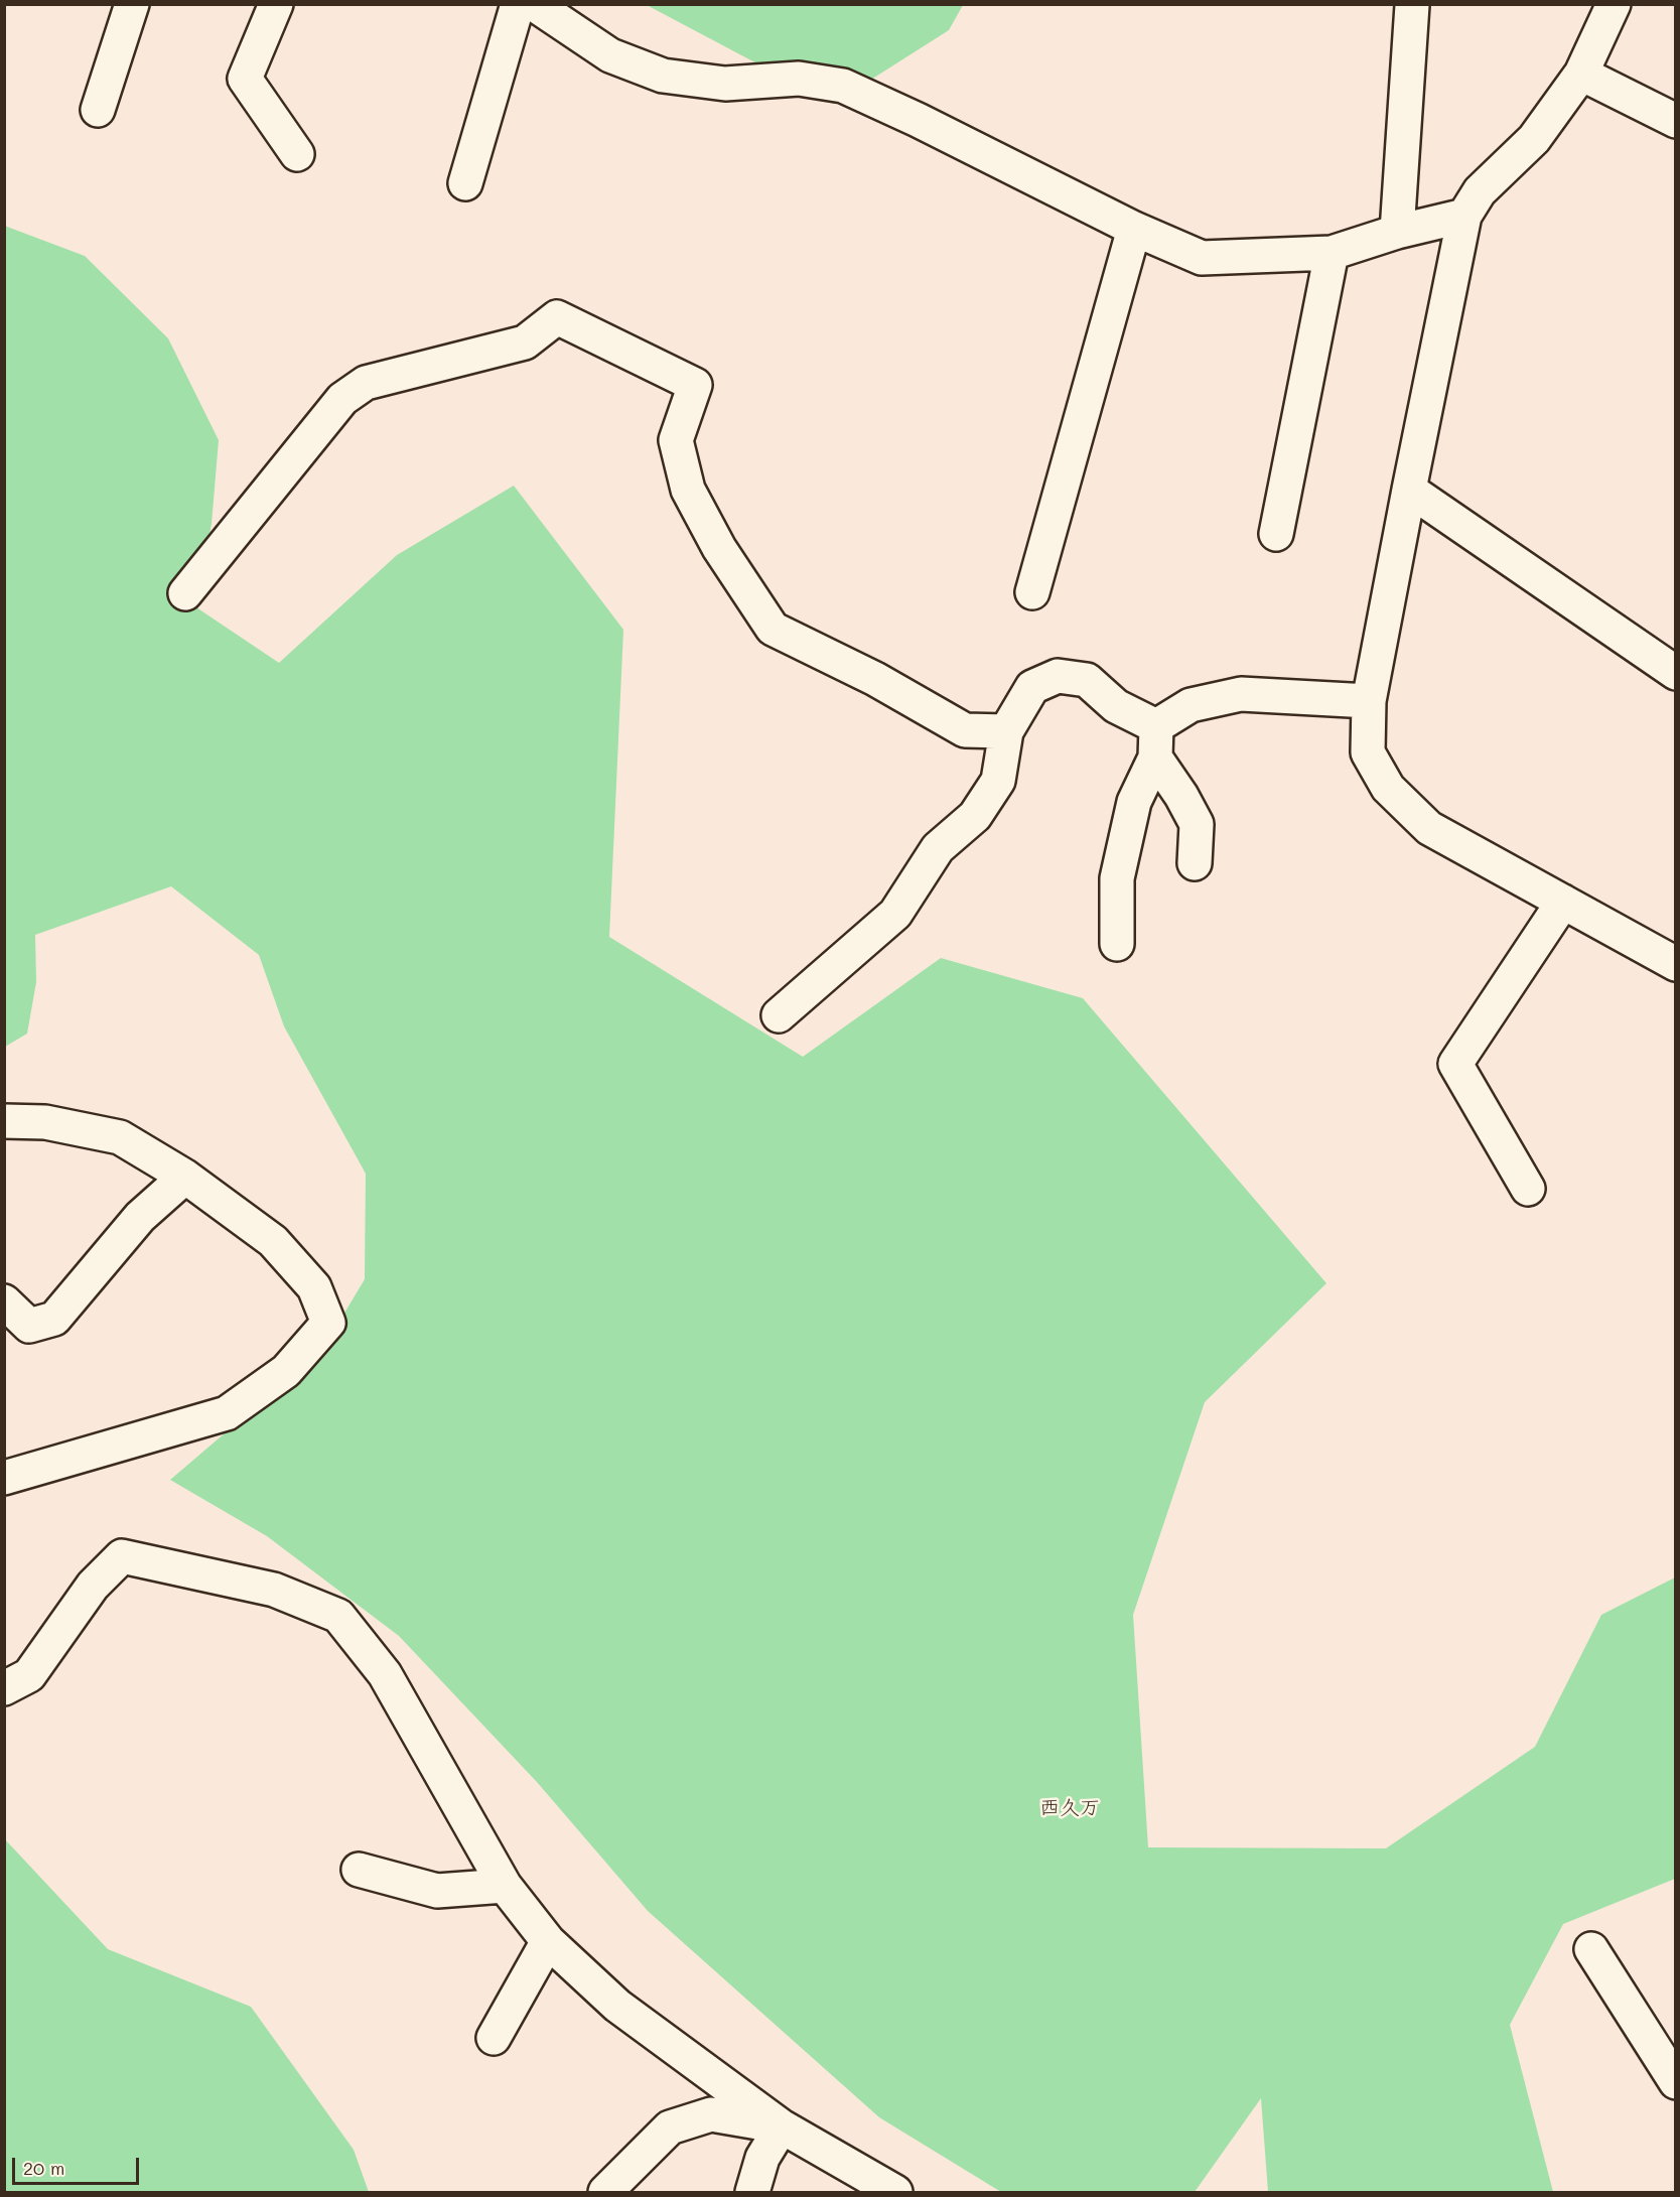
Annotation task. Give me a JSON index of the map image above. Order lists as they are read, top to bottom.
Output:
{
  "districts": ["西久万"],
  "scale_bar": "20 m"
}
